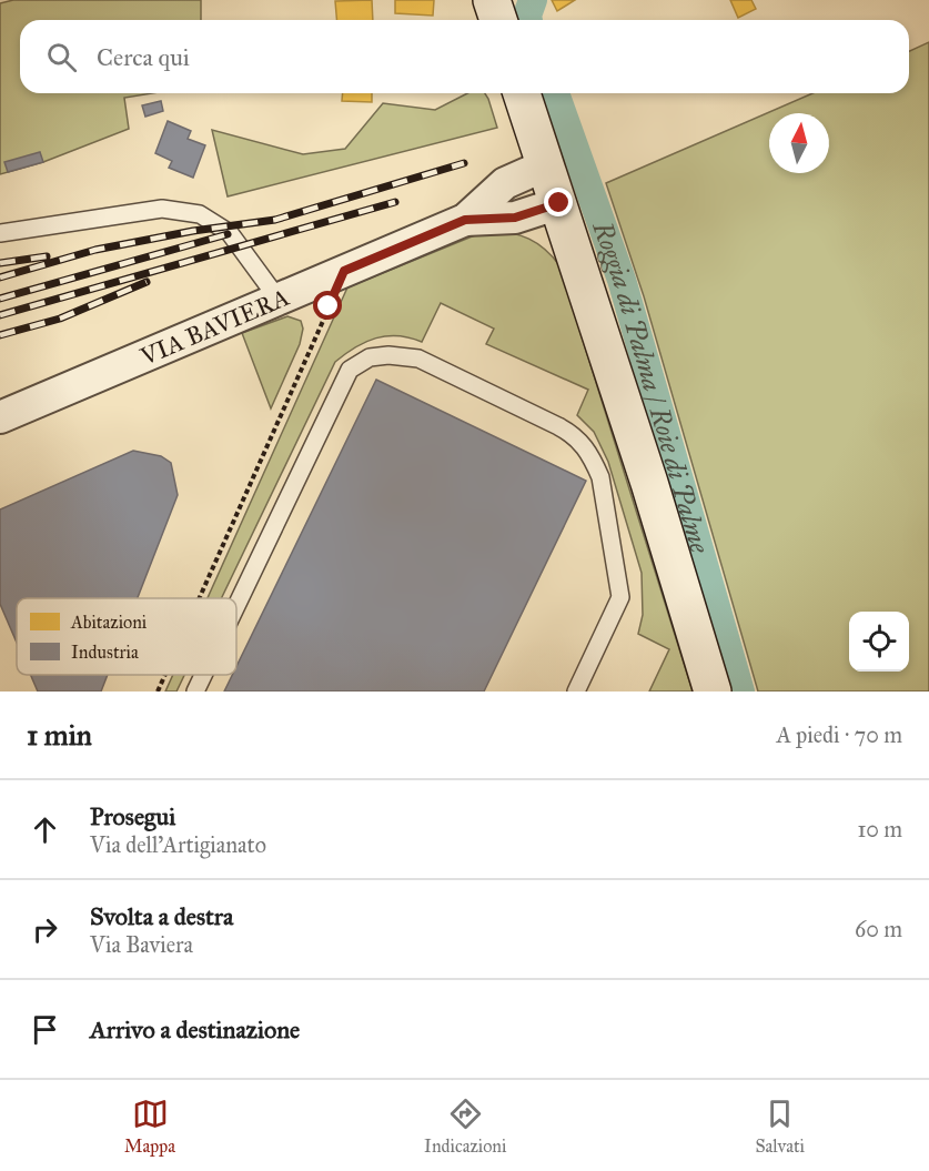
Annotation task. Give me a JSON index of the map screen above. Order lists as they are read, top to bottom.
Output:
{
  "streets": {
    "street": ["VIA BAVIERA"]
  },
  "water": ["Roggia di Palma / Roie di Palme"],
  "legend": ["Abitazioni", "Industria"],
  "north": "top",
  "page": {
    "search": "Cerca qui",
    "heading": ["1 min", "A piedi · 70 m"],
    "list": [
      ["Prosegui", "Via dell'Artigianato", "10 m"],
      ["Svolta a destra", "Via Baviera", "60 m"],
      "Arrivo a destinazione"
    ],
    "nav": ["Mappa", "Indicazioni", "Salvati"]
  }
}
